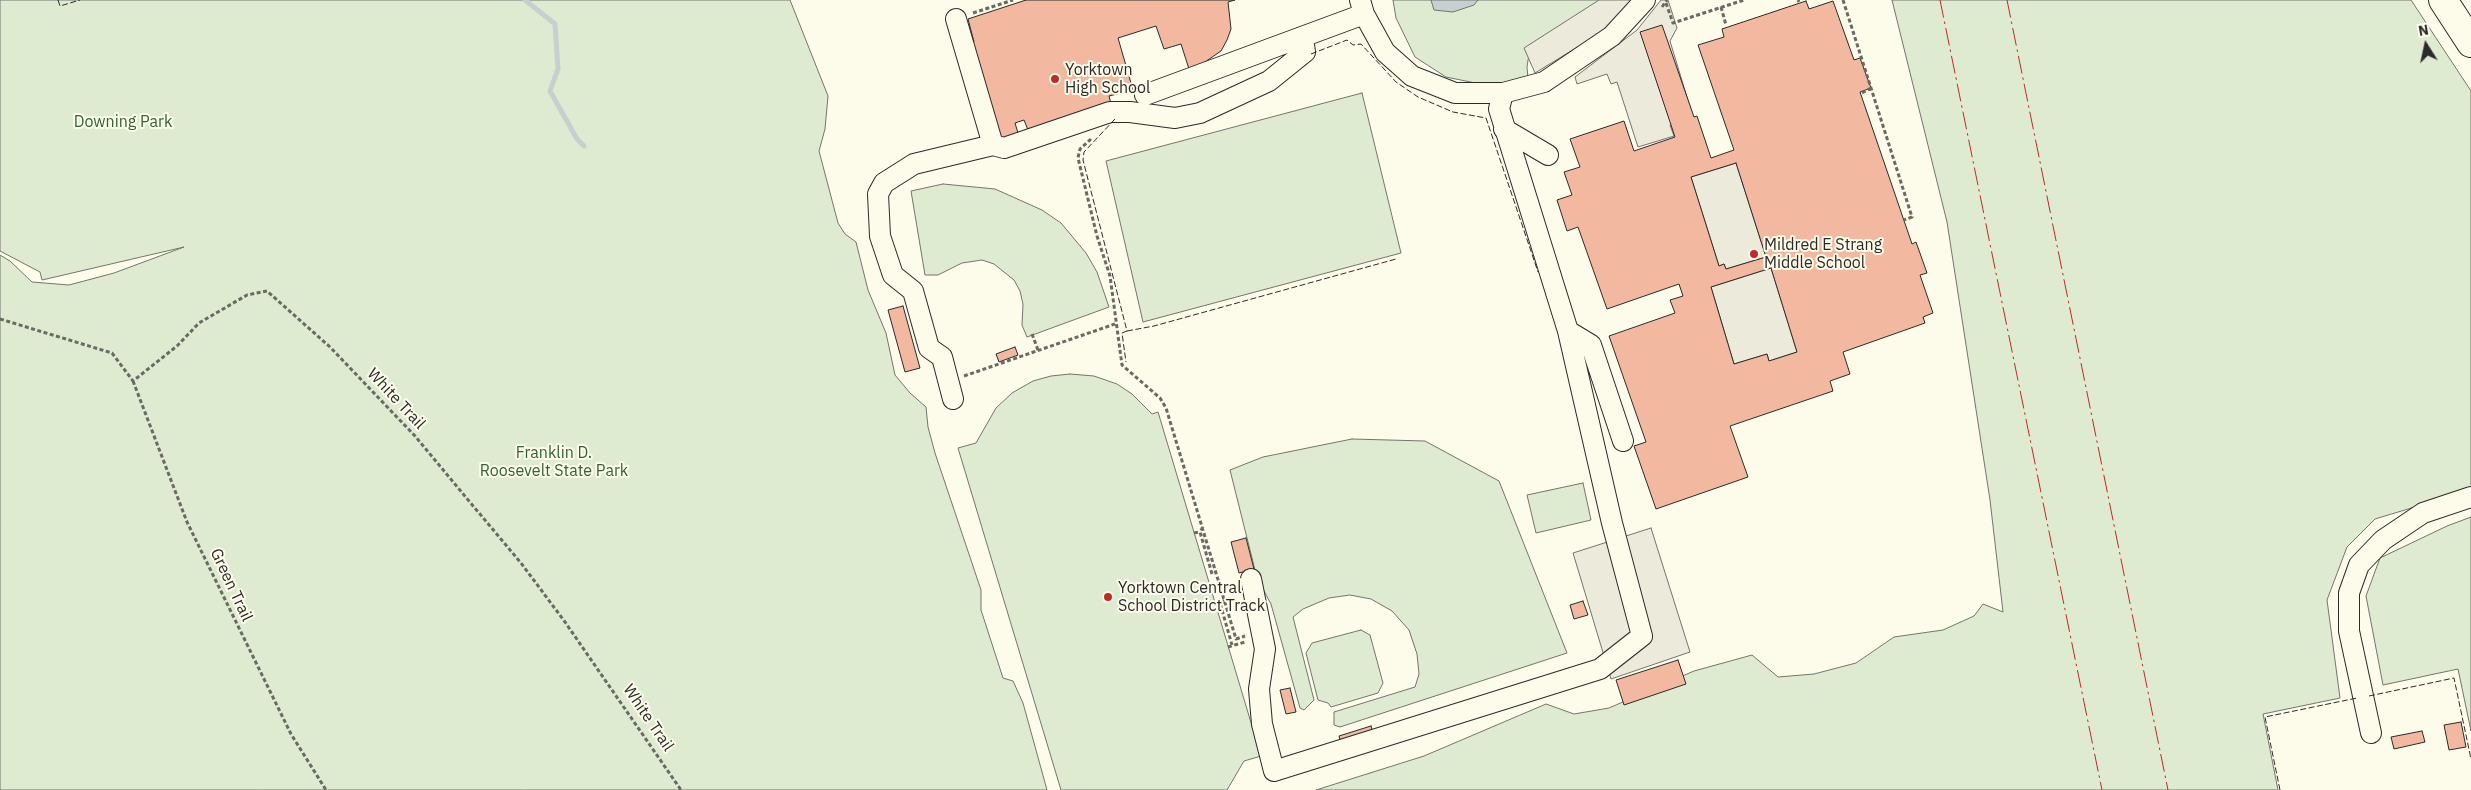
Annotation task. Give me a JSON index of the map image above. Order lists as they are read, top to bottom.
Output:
{
  "streets": {
    "path": ["White Trail", "Green Trail"]
  },
  "crossings": [
    ["White Trail", "Green Trail"]
  ],
  "parks": ["Downing Park", "Franklin D. Roosevelt State Park"],
  "places": ["Yorktown High School", "Mildred E Strang Middle School", "Yorktown Central School District Track"],
  "north": "top"
}
